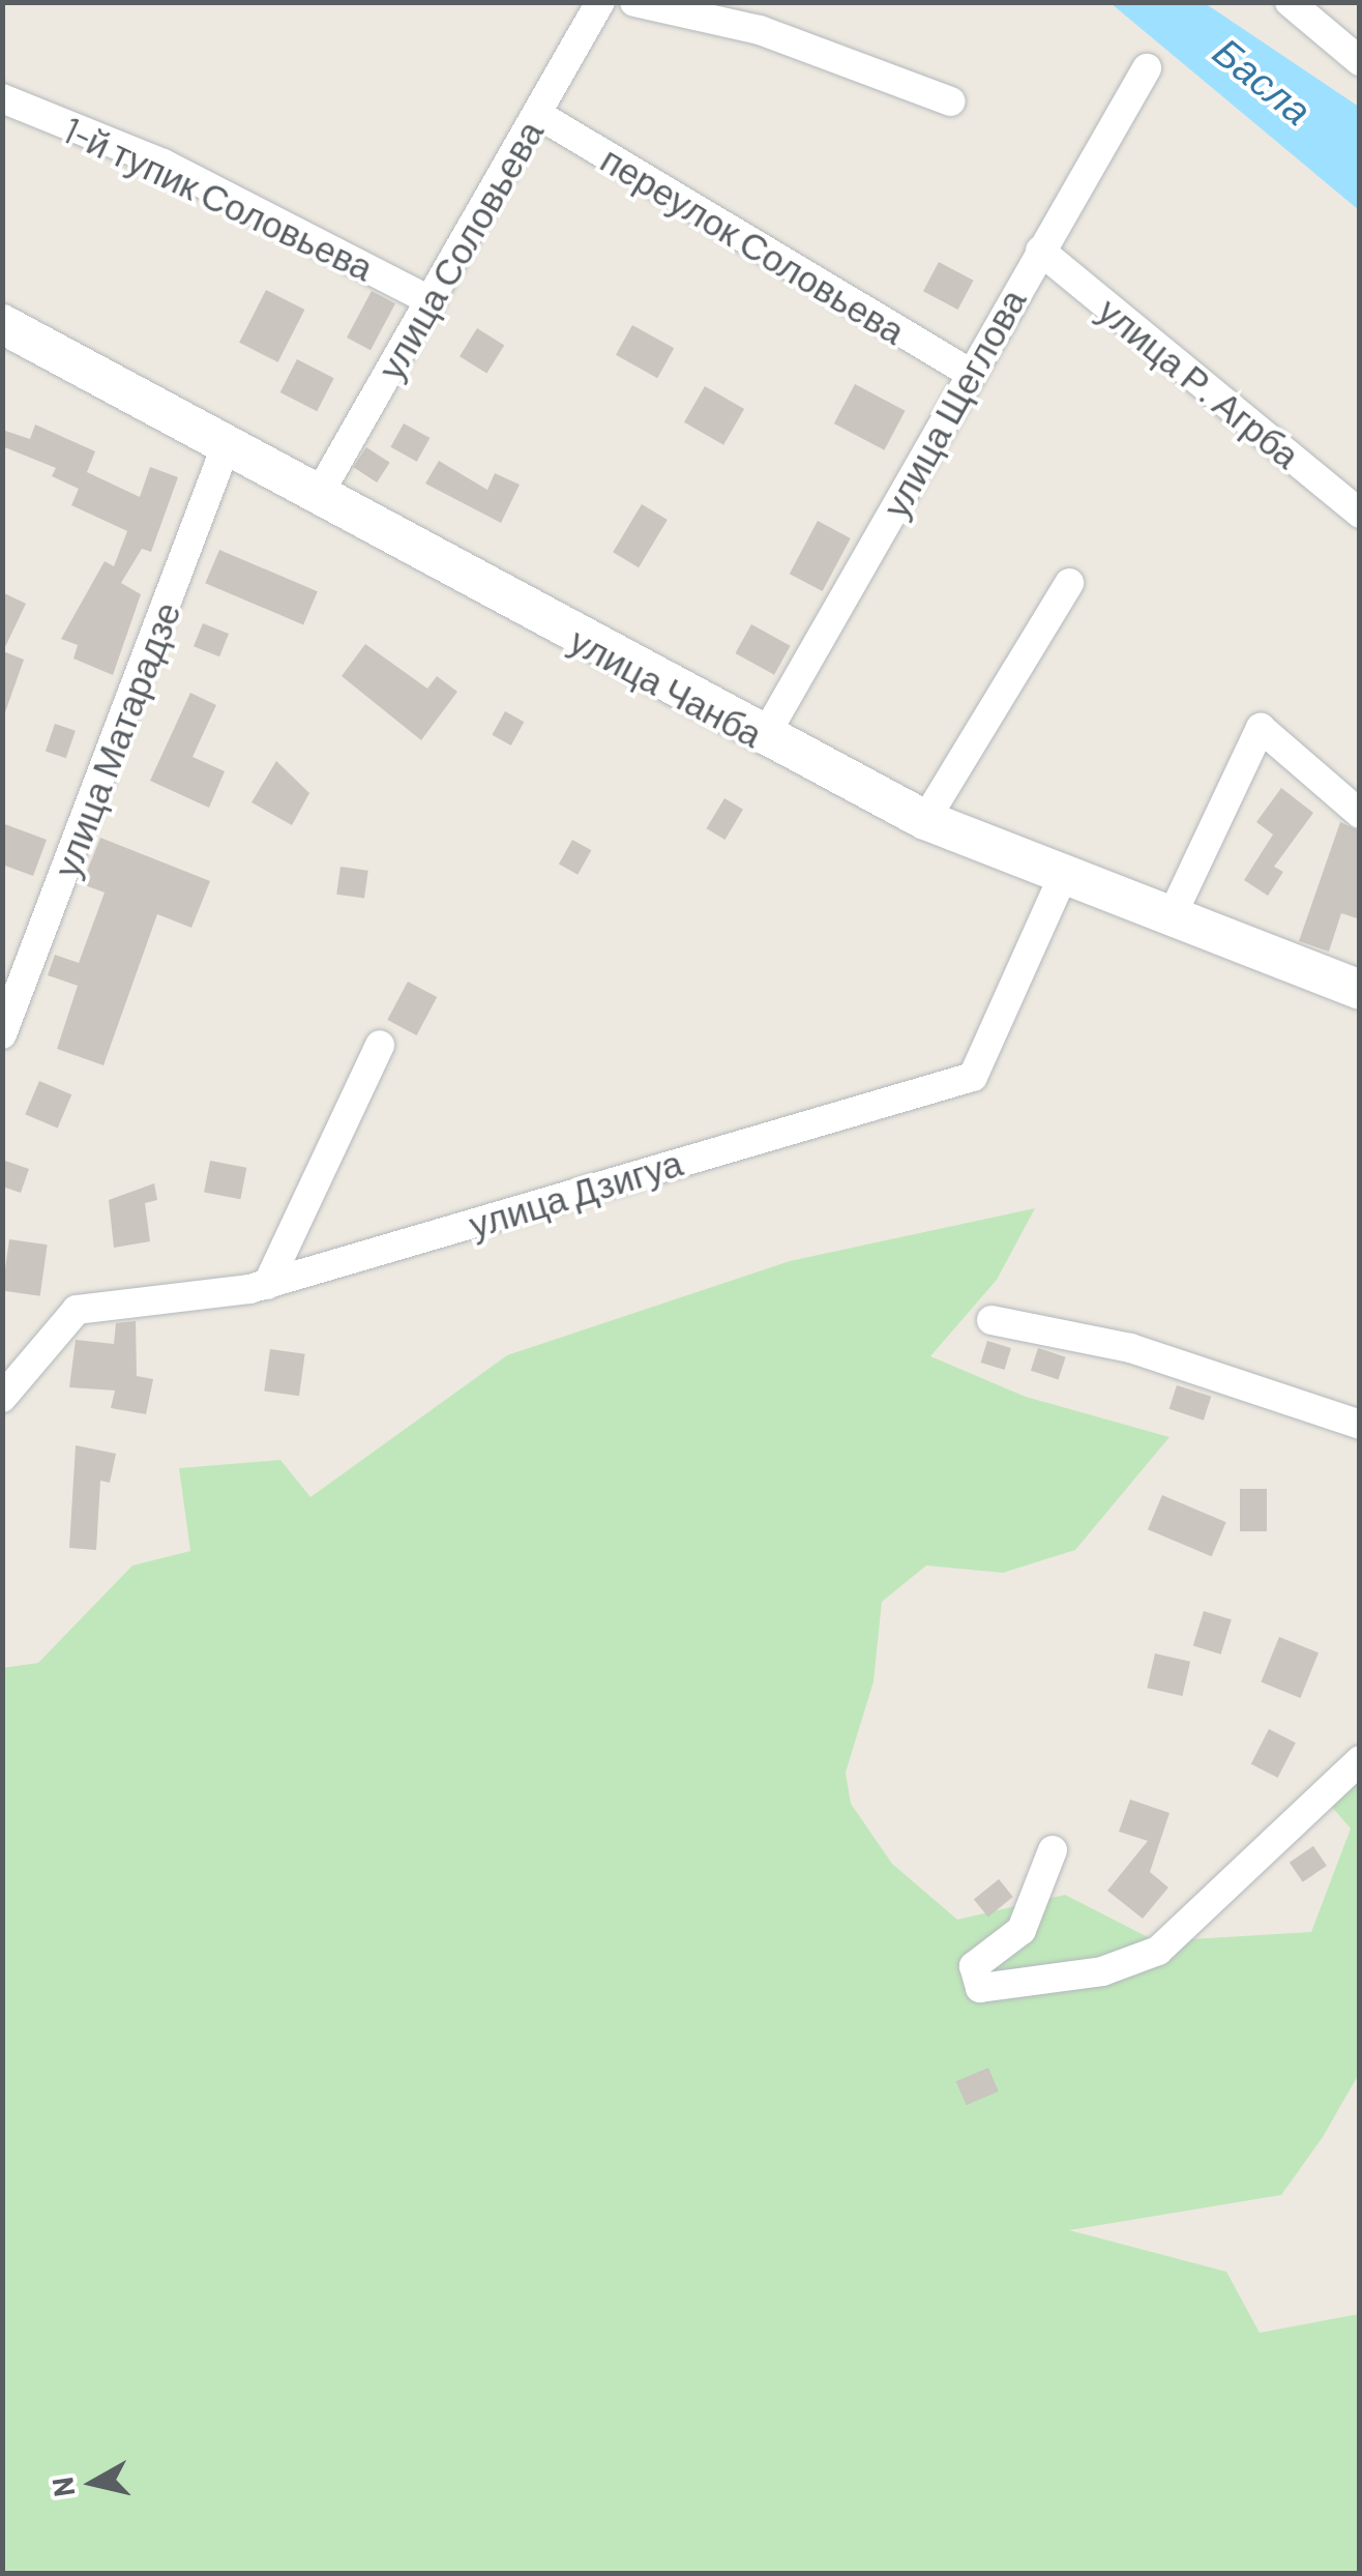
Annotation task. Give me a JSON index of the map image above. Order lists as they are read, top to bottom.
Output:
{
  "streets": {
    "street": [
      "1-й тупик Соловьева",
      "переулок Соловьева",
      "улица Соловьева",
      "улица Р. Агрба",
      "улица Щеглова",
      "улица Чанба",
      "улица Матарадзе",
      "улица Дзигуа"
    ]
  },
  "crossings": [
    ["1-й тупик Соловьева", "улица Соловьева"],
    ["переулок Соловьева", "улица Соловьева"],
    ["переулок Соловьева", "улица Щеглова"],
    ["улица Соловьева", "улица Чанба"],
    ["улица Р. Агрба", "улица Щеглова"],
    ["улица Щеглова", "улица Чанба"],
    ["улица Чанба", "улица Матарадзе"],
    ["улица Чанба", "улица Дзигуа"]
  ],
  "water": ["Басла"],
  "north": "left"
}
